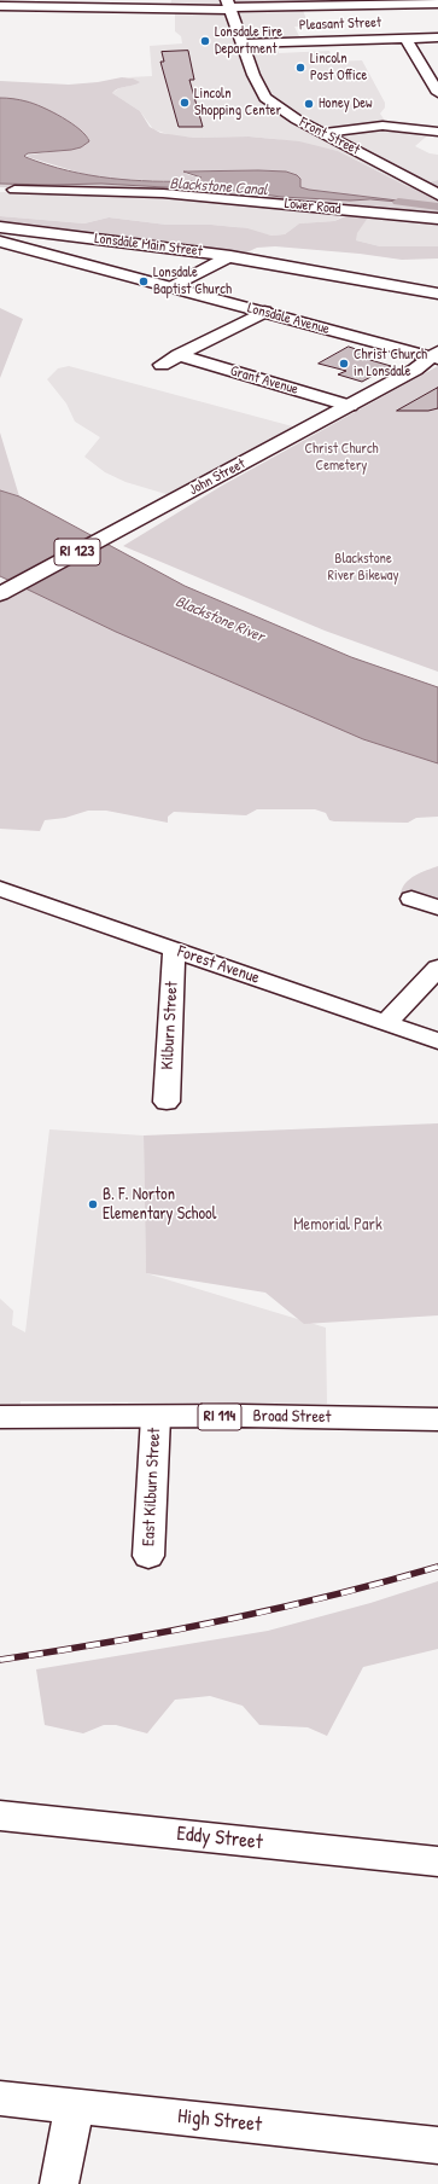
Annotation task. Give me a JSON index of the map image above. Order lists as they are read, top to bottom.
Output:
{
  "streets": {
    "main road": [
      "Front Street",
      "Lonsdale Avenue",
      "John Street",
      "RI 123",
      "RI 114",
      "Broad Street"
    ],
    "street": [
      "Pleasant Street",
      "Lower Road",
      "Lonsdale Main Street",
      "Grant Avenue",
      "Forest Avenue",
      "Kilburn Street",
      "East Kilburn Street",
      "Eddy Street",
      "High Street"
    ]
  },
  "crossings": [
    ["Pleasant Street", "Front Street"],
    ["Lonsdale Avenue", "John Street"],
    ["Grant Avenue", "John Street"],
    ["Forest Avenue", "Kilburn Street"],
    ["Broad Street", "East Kilburn Street"]
  ],
  "water": ["Blackstone Canal", "Blackstone River"],
  "parks": ["Christ Church Cemetery", "Blackstone River Bikeway", "Memorial Park"],
  "places": [
    "Lonsdale Fire Department",
    "Lincoln Post Office",
    "Lincoln Shopping Center",
    "Honey Dew",
    "Lonsdale Baptist Church",
    "Christ Church in Lonsdale",
    "B. F. Norton Elementary School"
  ]
}
